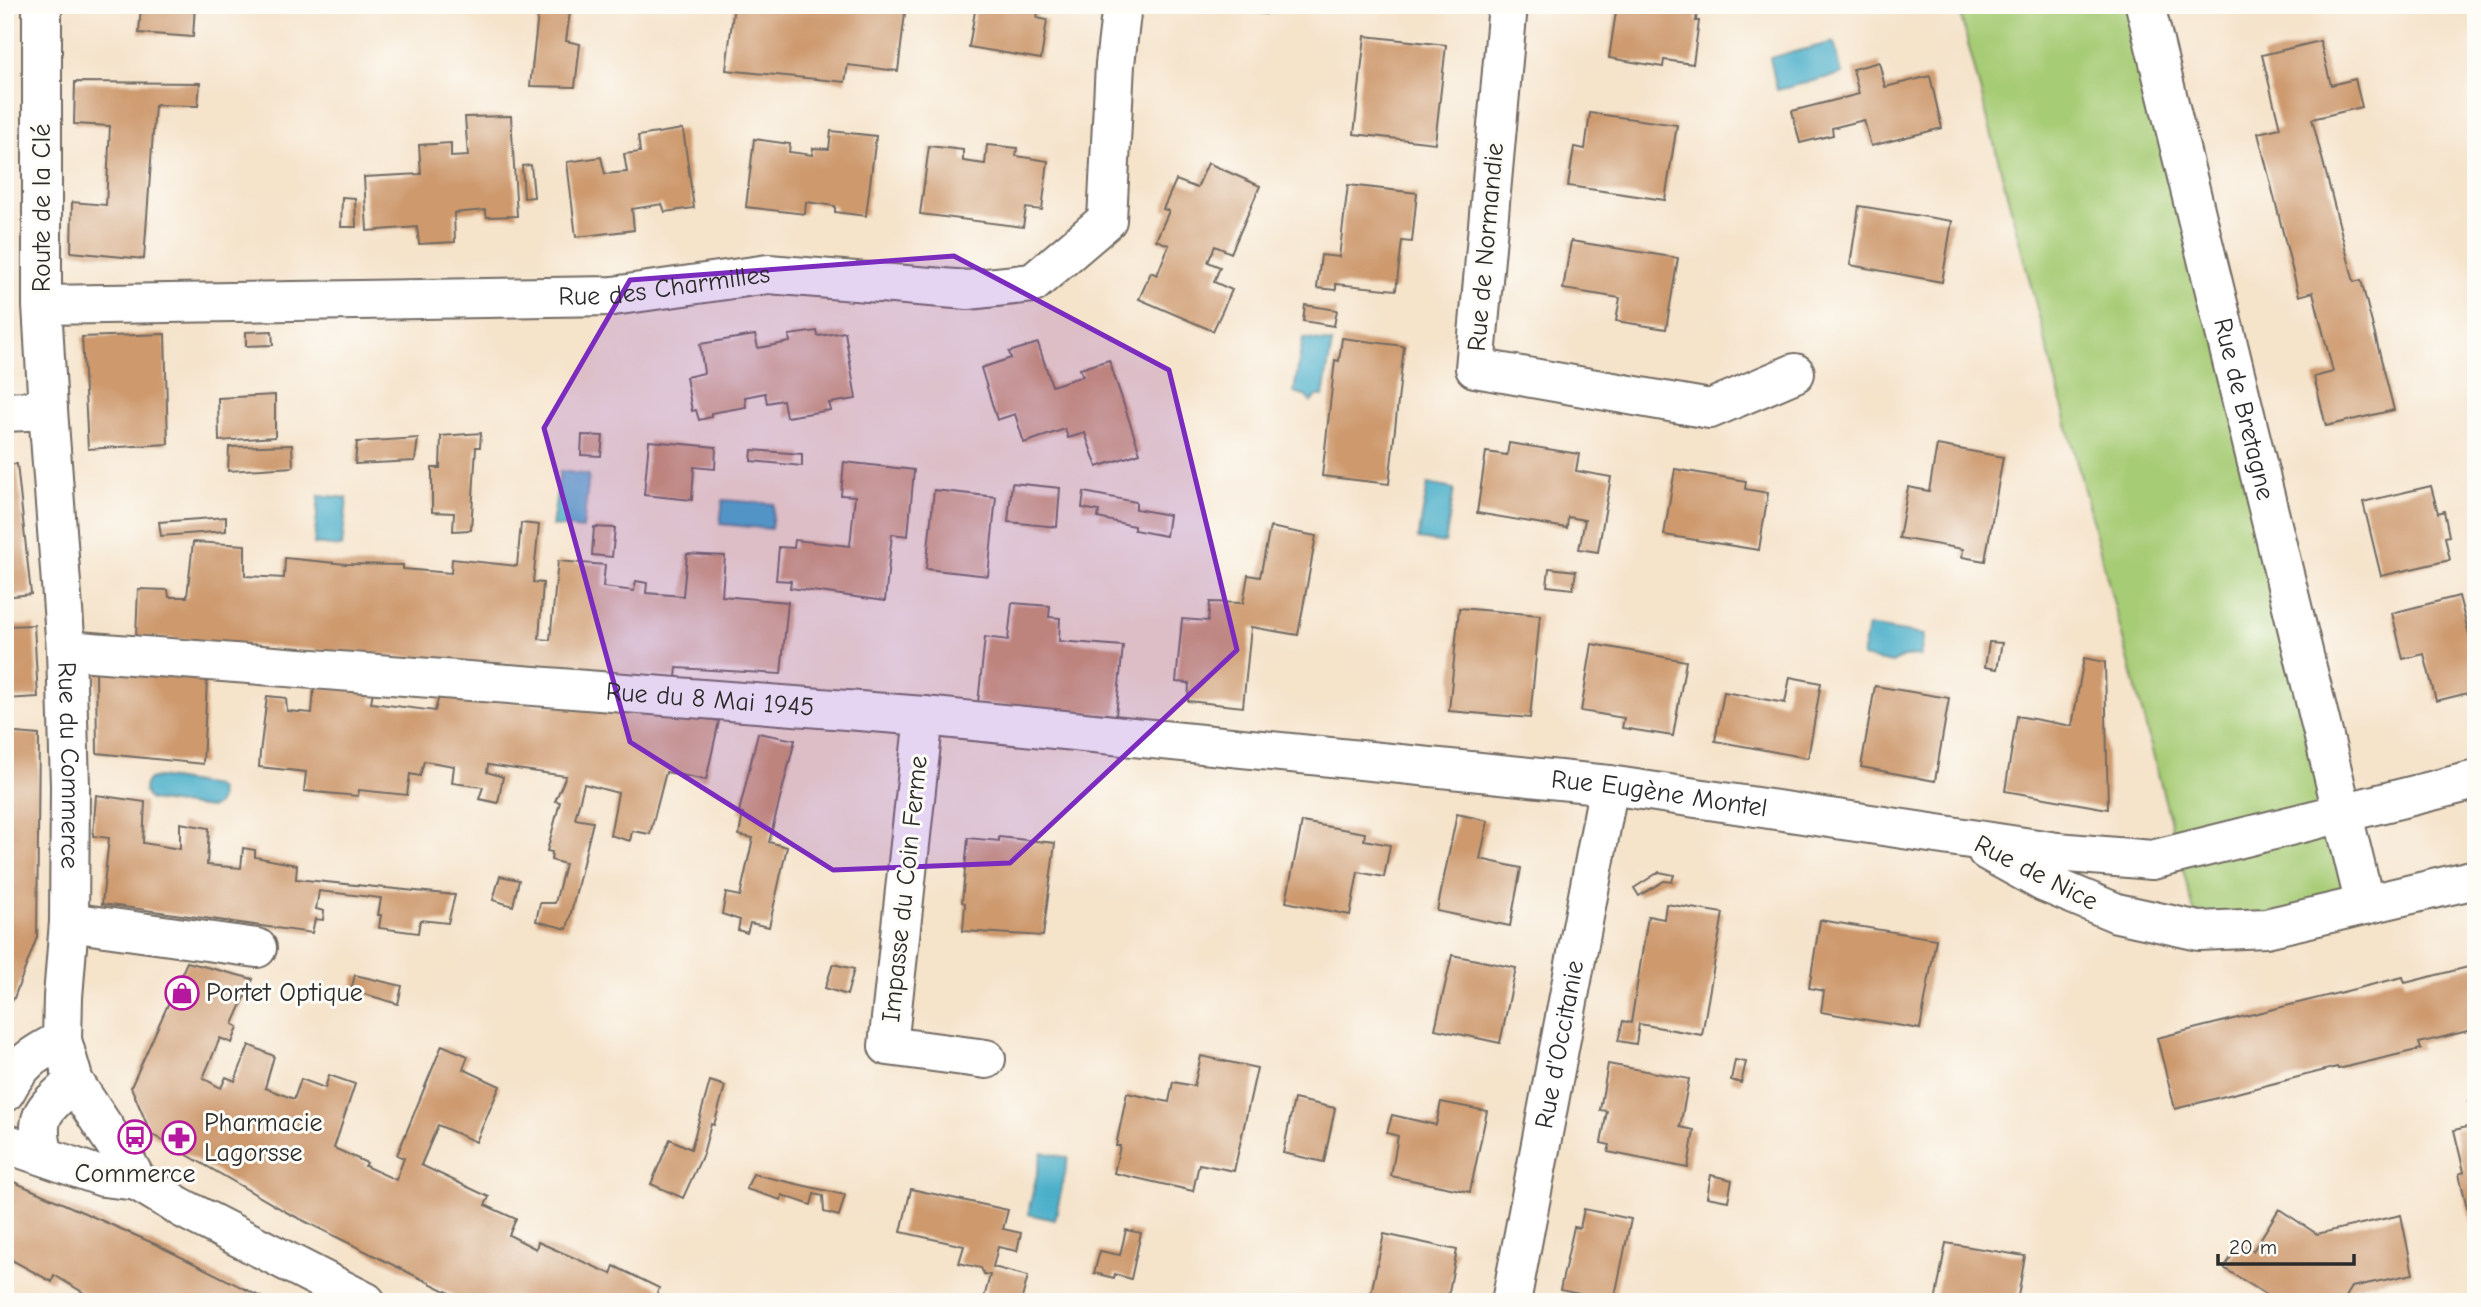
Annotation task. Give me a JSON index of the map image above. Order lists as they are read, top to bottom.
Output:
{
  "streets": {
    "street": [
      "Route de la Clé",
      "Rue de Normandie",
      "Rue des Charmilles",
      "Rue de Bretagne",
      "Rue du 8 Mai 1945",
      "Rue du Commerce",
      "Rue Eugène Montel",
      "Rue de Nice",
      "Impasse du Coin Ferme",
      "Rue d'Occitanie"
    ]
  },
  "crossings": [
    ["Route de la Clé", "Rue des Charmilles"],
    ["Route de la Clé", "Rue du Commerce"],
    ["Rue de Bretagne", "Rue de Nice"],
    ["Rue du 8 Mai 1945", "Rue du Commerce"],
    ["Rue du 8 Mai 1945", "Rue Eugène Montel"],
    ["Rue du 8 Mai 1945", "Impasse du Coin Ferme"],
    ["Rue Eugène Montel", "Rue de Nice"],
    ["Rue Eugène Montel", "Rue d'Occitanie"]
  ],
  "places": {
    "shop": ["Portet Optique"],
    "bus stop": ["Commerce"],
    "pharmacy": ["Pharmacie Lagorsse"]
  },
  "scale_bar": "20 m"
}
